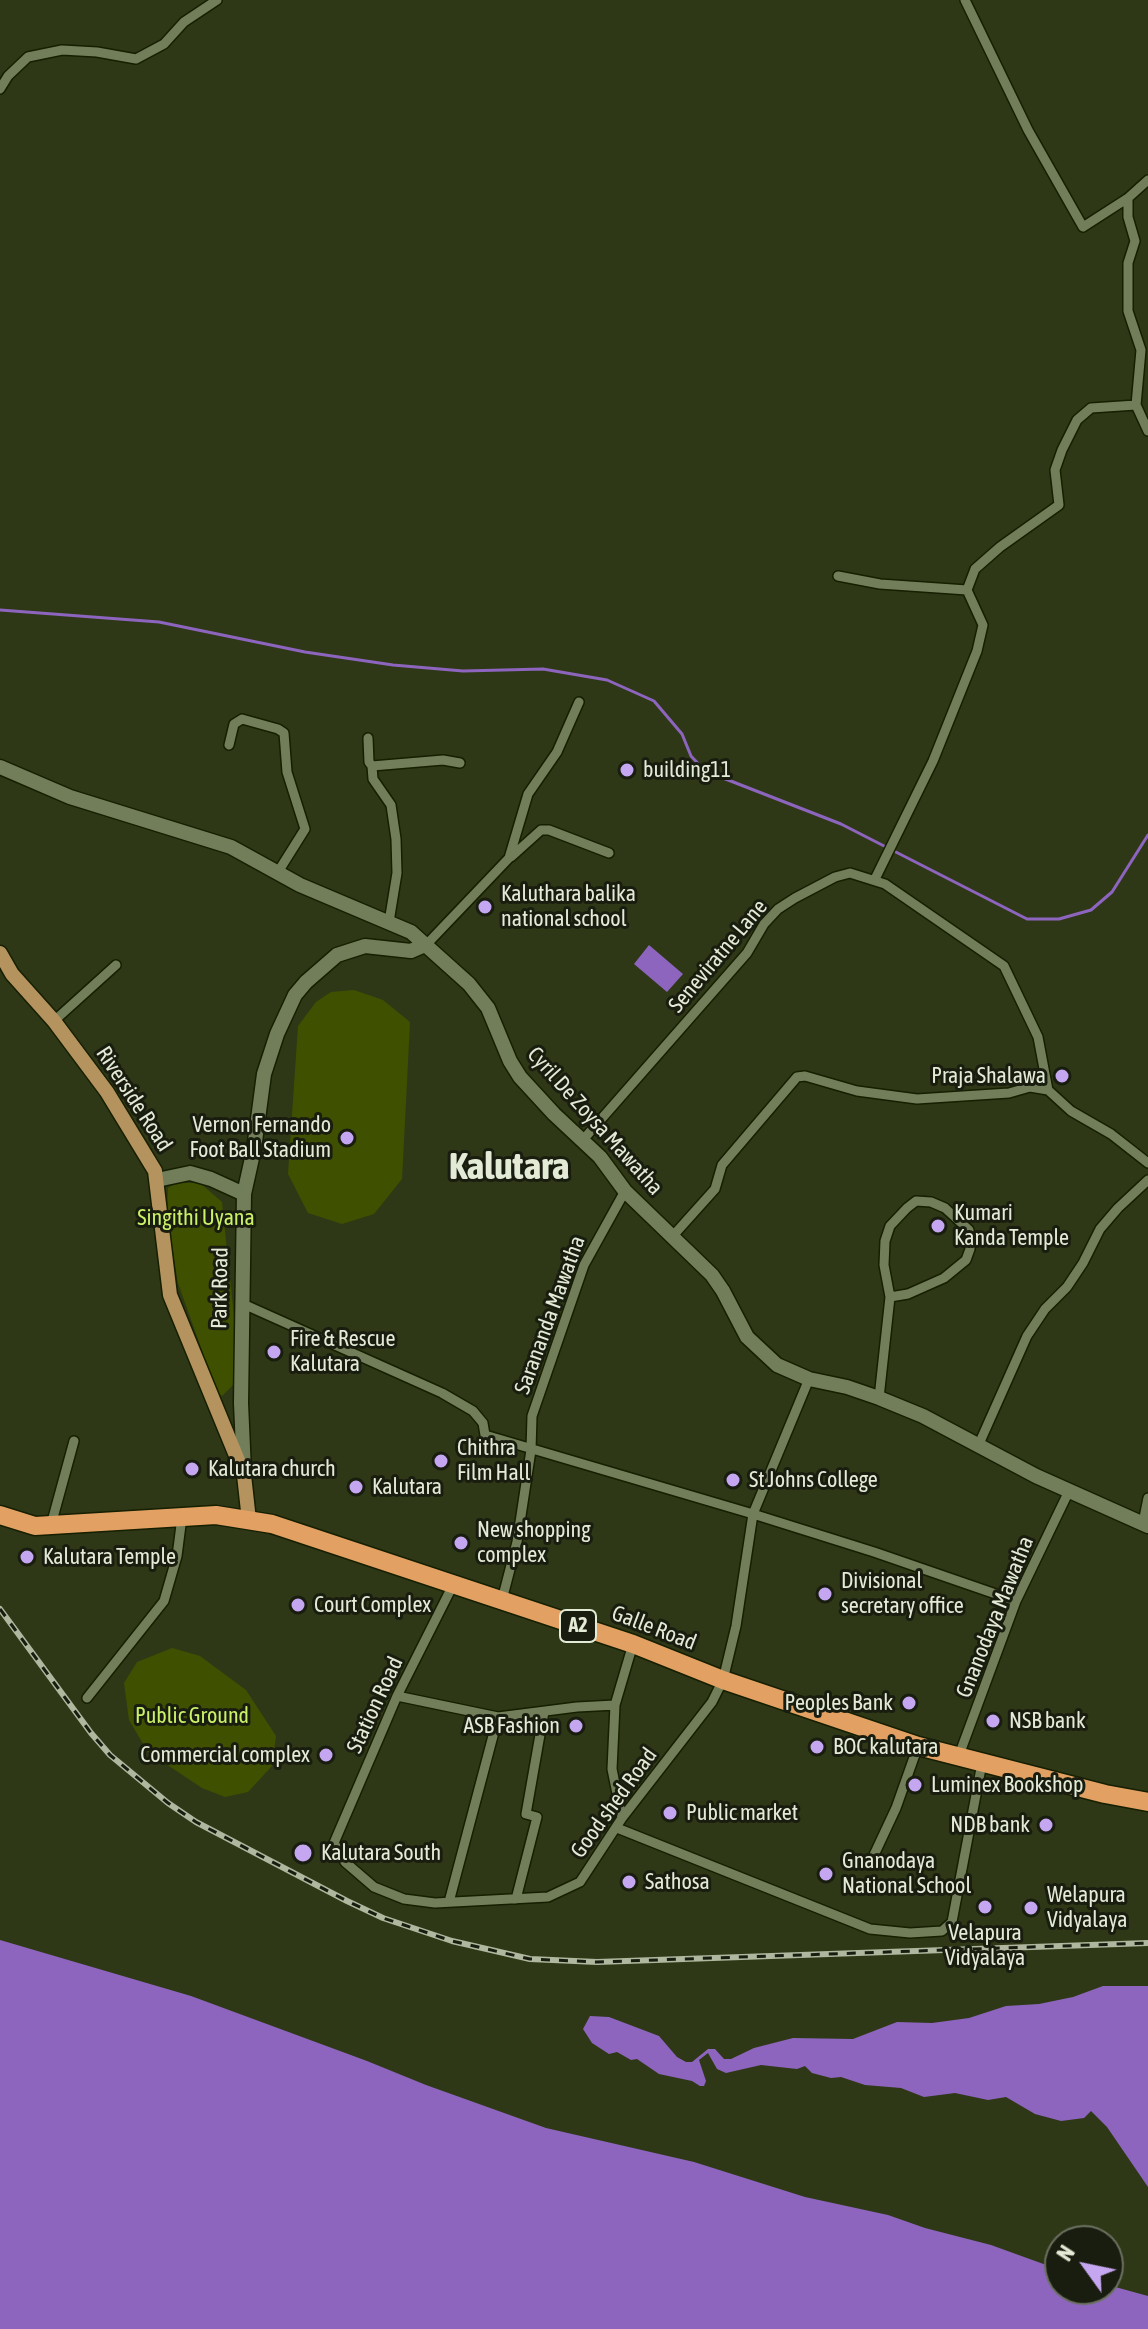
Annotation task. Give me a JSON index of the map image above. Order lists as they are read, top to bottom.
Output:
{
  "streets": {
    "highway": ["A2", "Galle Road"],
    "main road": ["Riverside Road"],
    "street": [
      "Seneviratne Lane",
      "Cyril De Zoysa Mawatha",
      "Park Road",
      "Sarananda Mawatha",
      "Gnanodaya Mawatha",
      "Station Road",
      "Good shed Road"
    ]
  },
  "crossings": [
    ["Seneviratne Lane", "Cyril De Zoysa Mawatha"],
    ["Riverside Road", "Park Road"],
    ["Riverside Road", "Galle Road"],
    ["Cyril De Zoysa Mawatha", "Park Road"],
    ["Cyril De Zoysa Mawatha", "Sarananda Mawatha"],
    ["Cyril De Zoysa Mawatha", "Gnanodaya Mawatha"],
    ["Cyril De Zoysa Mawatha", "Good shed Road"],
    ["Sarananda Mawatha", "Galle Road"],
    ["Gnanodaya Mawatha", "Galle Road"],
    ["Galle Road", "Station Road"],
    ["Galle Road", "Good shed Road"],
    ["Station Road", "Good shed Road"]
  ],
  "districts": ["Kalutara"],
  "parks": ["Singithi Uyana", "Public Ground"],
  "places": [
    "building11",
    "Kaluthara balika national school",
    "Praja Shalawa",
    "Vernon Fernando Foot Ball Stadium",
    "Kumari Kanda Temple",
    "Fire & Rescue Kalutara",
    "Chithra Film Hall",
    "Kalutara church",
    "St Johns College",
    "Kalutara",
    "New shopping complex",
    "Kalutara Temple",
    "Divisional secretary office",
    "Court Complex",
    "Peoples Bank",
    "NSB bank",
    "ASB Fashion",
    "BOC kalutara",
    "Commercial complex",
    "Luminex Bookshop",
    "Public market",
    "NDB bank",
    "Kalutara South",
    "Gnanodaya National School",
    "Sathosa",
    "Velapura Vidyalaya",
    "Welapura Vidyalaya"
  ],
  "north": "top left"
}
